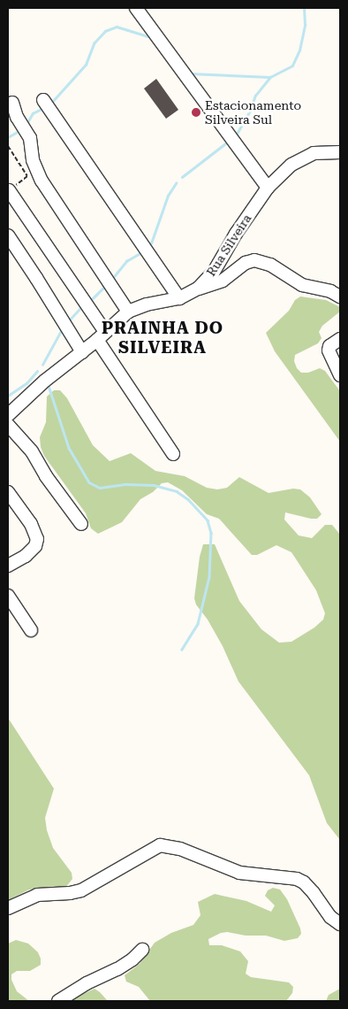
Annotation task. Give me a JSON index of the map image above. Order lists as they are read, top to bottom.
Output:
{
  "streets": {
    "street": ["Rua Silveira"]
  },
  "districts": ["PRAINHA DO SILVEIRA"],
  "places": ["Estacionamento Silveira Sul"]
}
